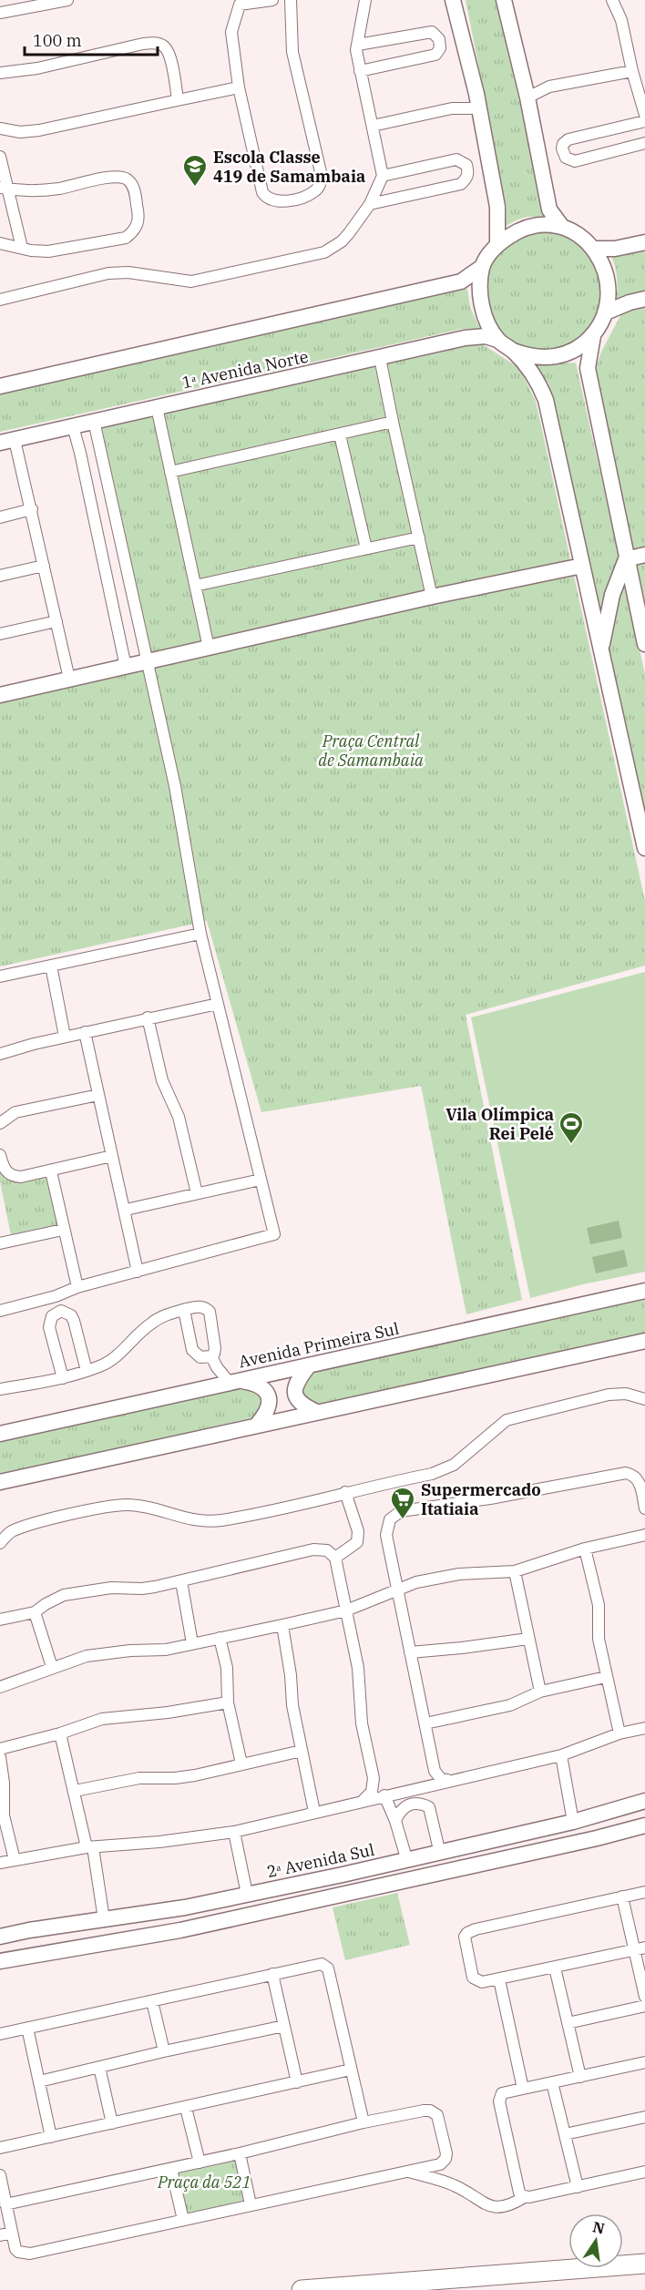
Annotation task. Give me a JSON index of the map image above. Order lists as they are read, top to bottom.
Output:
{
  "streets": {
    "street": ["1ᵃ Avenida Norte", "Avenida Primeira Sul", "2ᵃ Avenida Sul"]
  },
  "parks": ["Praça Central de Samambaia", "Praça da 521"],
  "places": {
    "school or university": ["Escola Classe 419 de Samambaia"],
    "sports": ["Vila Olímpica Rei Pelé"],
    "supermarket": ["Supermercado Itatiaia"]
  },
  "scale_bar": "100 m",
  "north": "top"
}
